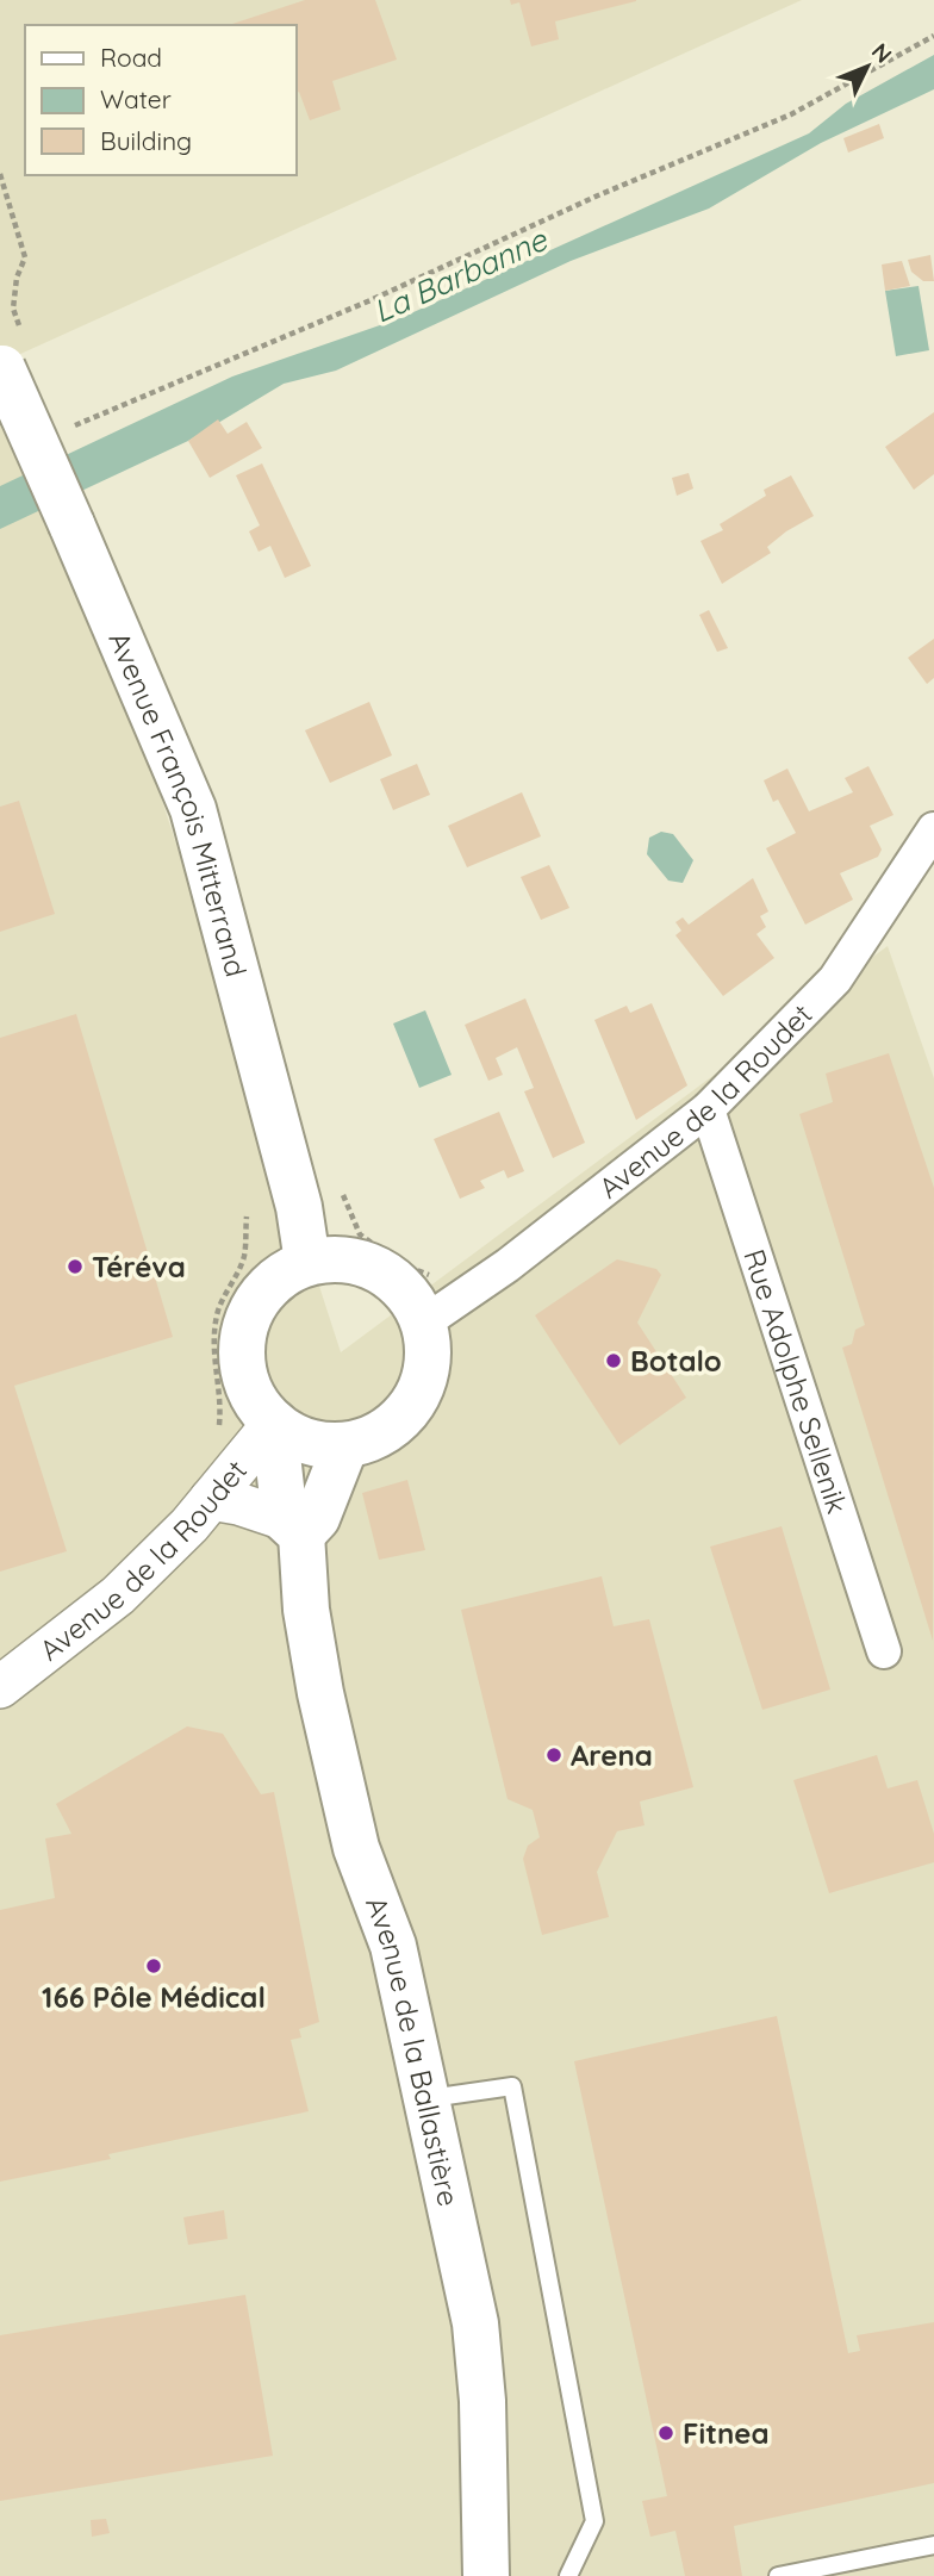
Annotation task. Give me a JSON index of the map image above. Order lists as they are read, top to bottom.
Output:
{
  "streets": {
    "main road": ["Avenue François Mitterrand", "Avenue de la Ballastière"],
    "street": ["Avenue de la Roudet", "Rue Adolphe Sellenik"]
  },
  "crossings": [
    ["Avenue François Mitterrand", "Avenue de la Roudet"],
    ["Avenue François Mitterrand", "Avenue de la Ballastière"],
    ["Avenue de la Roudet", "Rue Adolphe Sellenik"],
    ["Avenue de la Roudet", "Avenue de la Ballastière"]
  ],
  "water": ["La Barbanne"],
  "places": [
    "Téréva",
    "Botalo",
    "Arena",
    "166 Pôle Médical",
    "Fitnea"
  ],
  "legend": ["Road", "Water", "Building"],
  "north": "top right"
}
